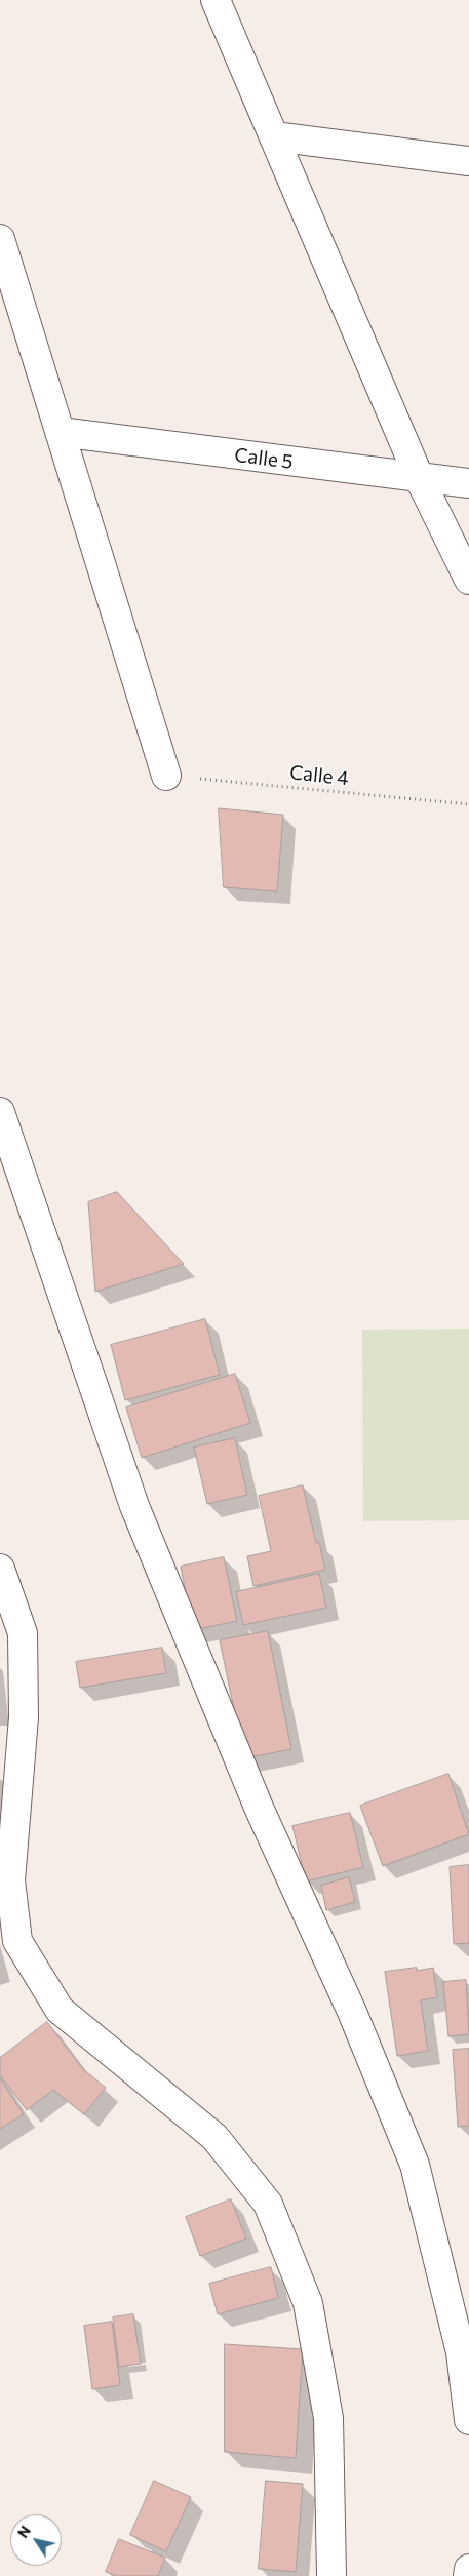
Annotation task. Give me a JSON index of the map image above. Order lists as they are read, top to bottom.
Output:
{
  "streets": {
    "street": ["Calle 5"],
    "path": ["Calle 4"]
  },
  "north": "top left"
}
